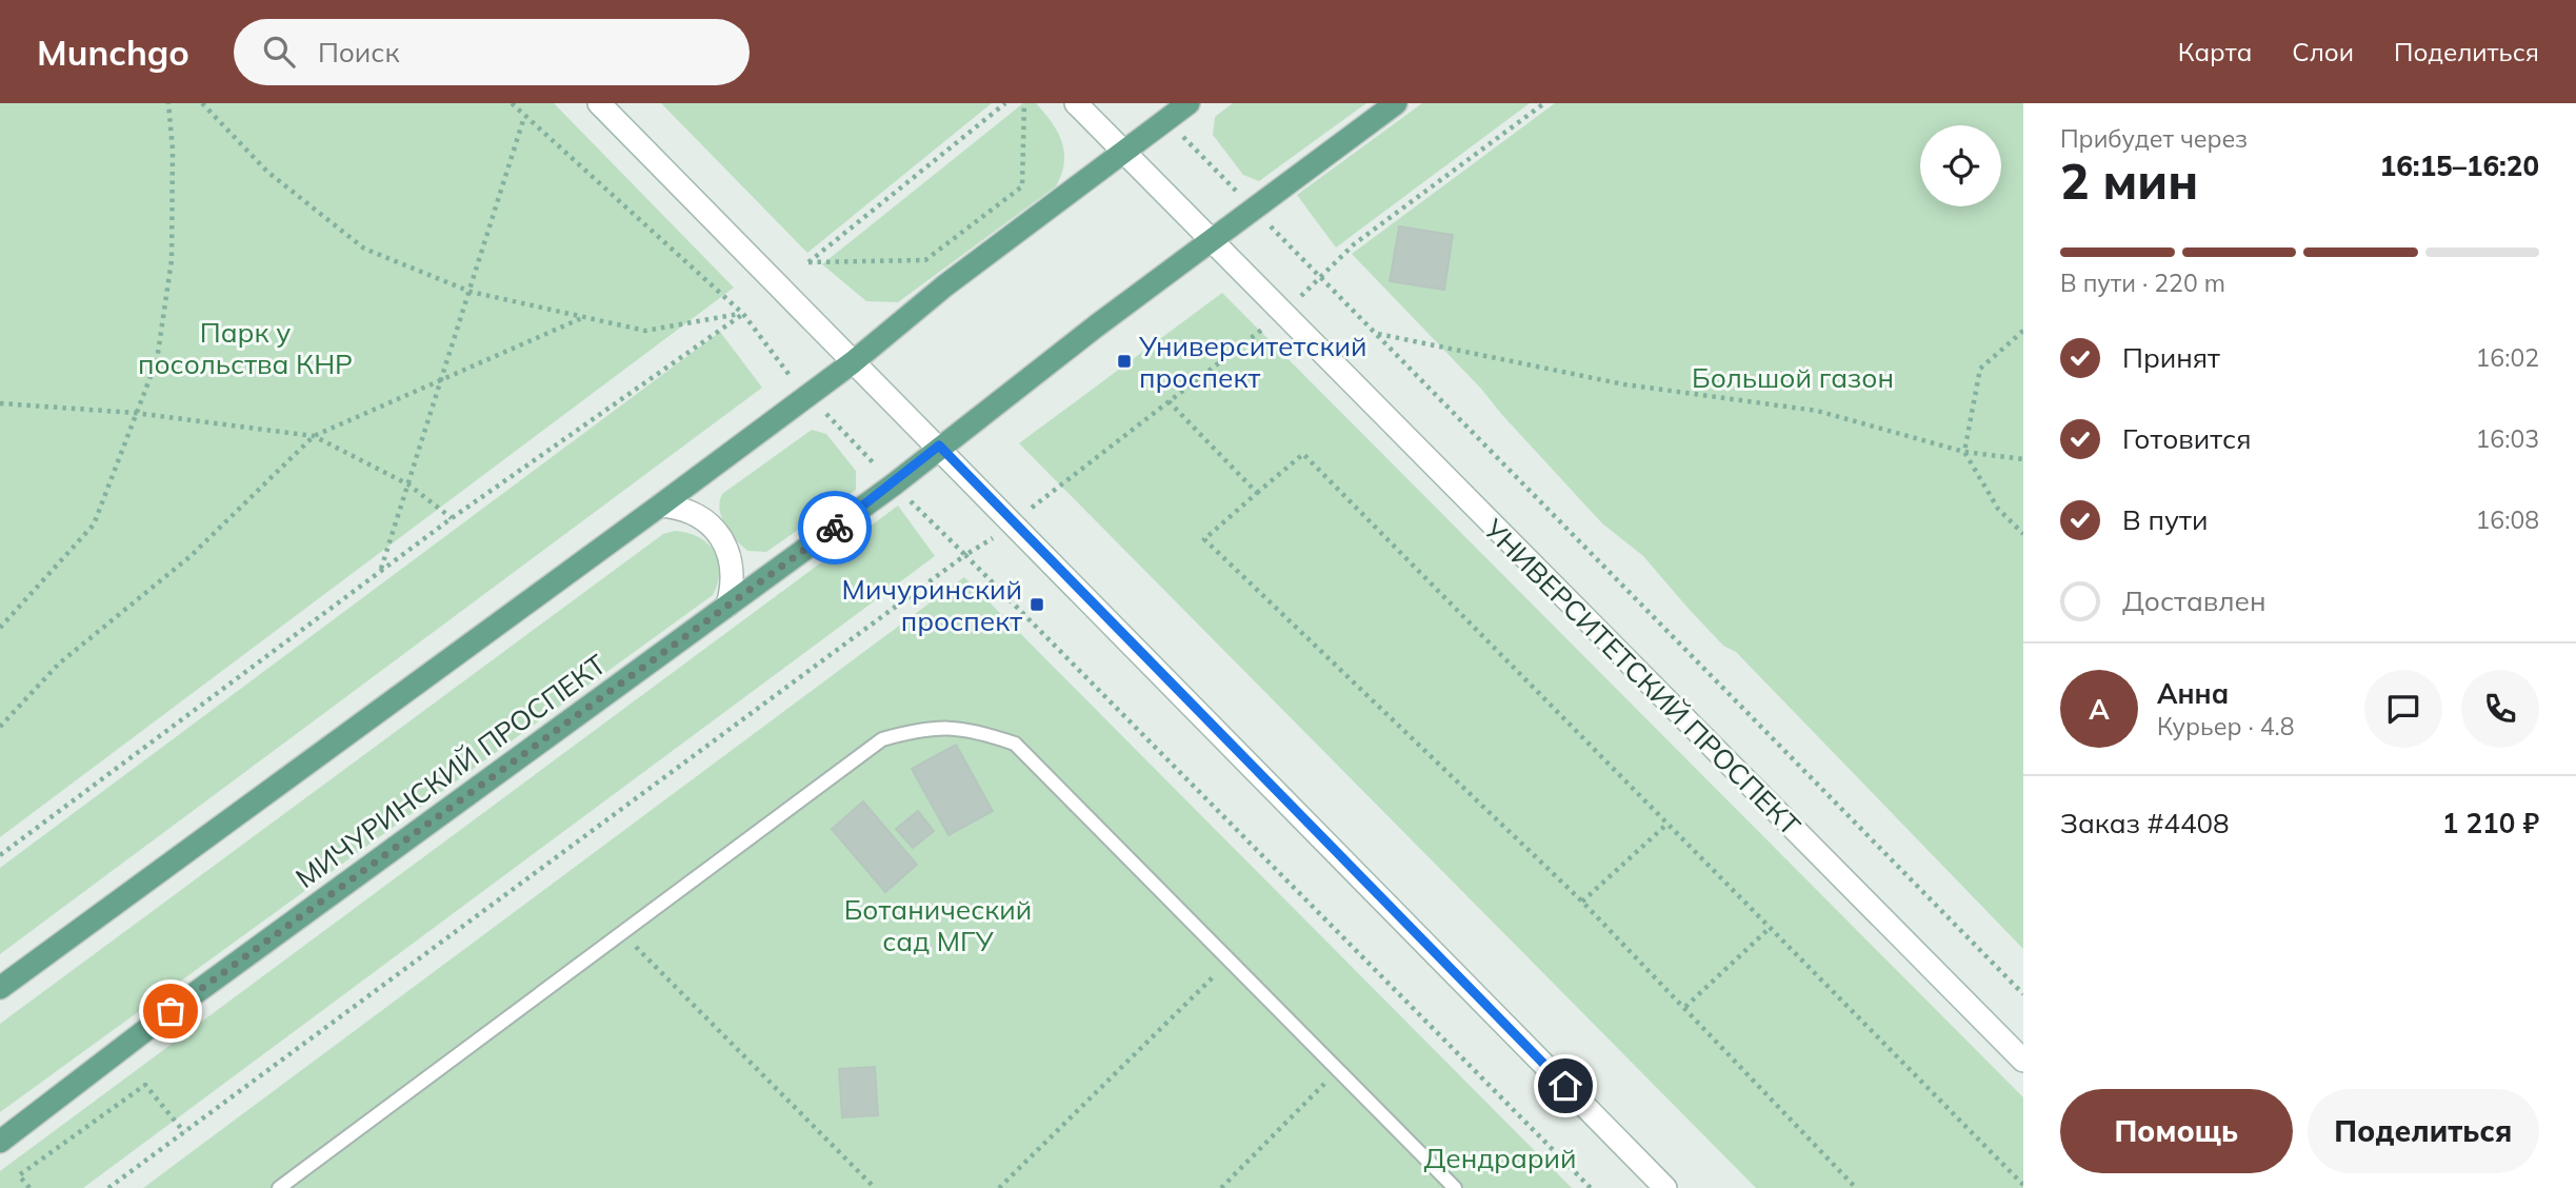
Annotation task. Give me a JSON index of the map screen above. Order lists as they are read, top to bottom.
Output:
{
  "streets": {
    "main road": ["УНИВЕРСИТЕТСКИЙ ПРОСПЕКТ", "МИЧУРИНСКИЙ ПРОСПЕКТ"]
  },
  "crossings": [
    ["УНИВЕРСИТЕТСКИЙ ПРОСПЕКТ", "МИЧУРИНСКИЙ ПРОСПЕКТ"]
  ],
  "parks": [
    "Парк у посольства КНР",
    "Большой газон",
    "Ботанический сад МГУ",
    "Дендрарий"
  ],
  "places": {
    "transit": ["Университетский проспект", "Мичуринский проспект"]
  },
  "page": {
    "header": "Munchgo",
    "search": "Поиск",
    "nav": ["Карта", "Слои", "Поделиться"],
    "heading": ["2 мин", "Прибудет через", "16:15–16:20"],
    "panel": [
      "Анна",
      "Курьер · 4.8",
      "Заказ #4408",
      "1 210 ₽"
    ],
    "bar": "В пути · 220 m",
    "list": [
      ["Принят", "16:02"],
      ["Готовится", "16:03"],
      ["В пути", "16:08"],
      "Доставлен"
    ],
    "round": "А",
    "buttons": ["Помощь", "Поделиться"]
  }
}
